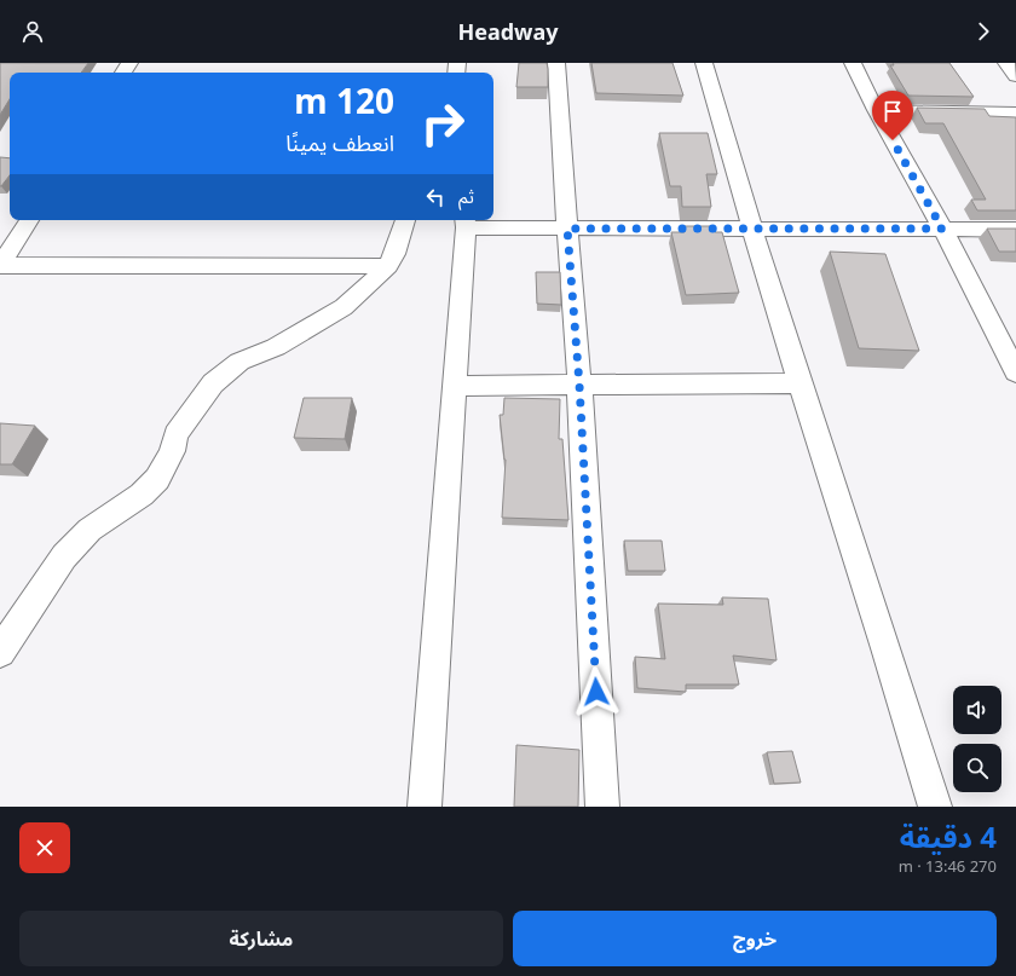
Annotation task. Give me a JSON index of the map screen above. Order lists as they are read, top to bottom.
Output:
{
  "page": {
    "header": "Headway",
    "turn": ["120 m", "انعطف يمينًا"],
    "then": "ثم",
    "heading": ["4 دقيقة", "270 m · 13:46"],
    "buttons": ["خروج", "مشاركة"]
  }
}
